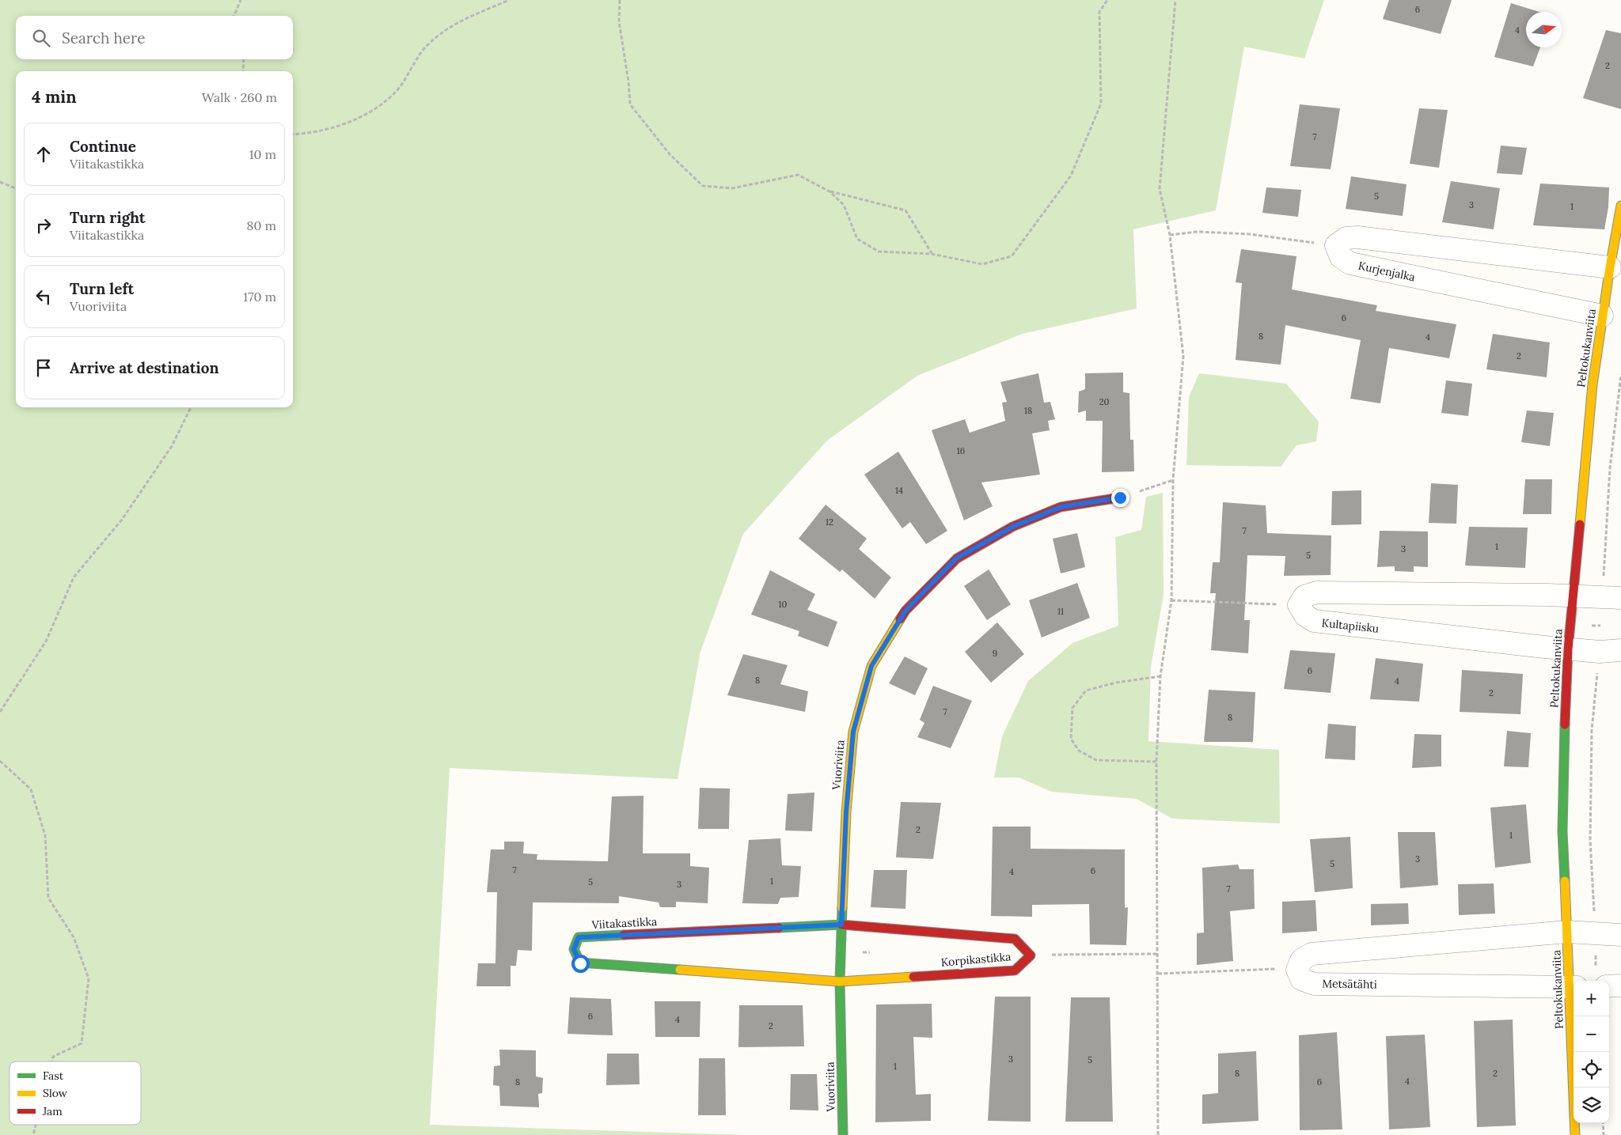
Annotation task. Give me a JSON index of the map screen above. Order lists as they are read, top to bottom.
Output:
{
  "streets": {
    "street": [
      "Kurjenjalka",
      "Peltokukanviita",
      "Kultapiisku",
      "Vuoriviita",
      "Viitakastikka",
      "Korpikastikka",
      "Metsätähti"
    ]
  },
  "crossings": [
    ["Kurjenjalka", "Peltokukanviita"],
    ["Peltokukanviita", "Kultapiisku"],
    ["Peltokukanviita", "Metsätähti"],
    ["Vuoriviita", "Viitakastikka"],
    ["Vuoriviita", "Korpikastikka"],
    ["Viitakastikka", "Korpikastikka"]
  ],
  "house_numbers": [
    "6",
    "4",
    "2",
    "7",
    "5",
    "3",
    "1",
    "6",
    "8",
    "4",
    "2",
    "20",
    "18",
    "16",
    "14",
    "12",
    "7",
    "1",
    "3",
    "5",
    "10",
    "11",
    "9",
    "6",
    "8",
    "4",
    "2",
    "7",
    "8",
    "2",
    "1",
    "3",
    "5",
    "7",
    "6",
    "4",
    "1",
    "5",
    "3",
    "7",
    "6",
    "4",
    "2",
    "3",
    "5",
    "1",
    "8",
    "2",
    "4",
    "8",
    "6"
  ],
  "legend": ["Fast", "Slow", "Jam"],
  "north": "right",
  "page": {
    "search": "Search here",
    "heading": ["4 min", "Walk · 260 m"],
    "list": [
      ["Continue", "Viitakastikka", "10 m"],
      ["Turn right", "Viitakastikka", "80 m"],
      ["Turn left", "Vuoriviita", "170 m"],
      "Arrive at destination"
    ],
    "map_buttons": ["+", "−"]
  }
}
